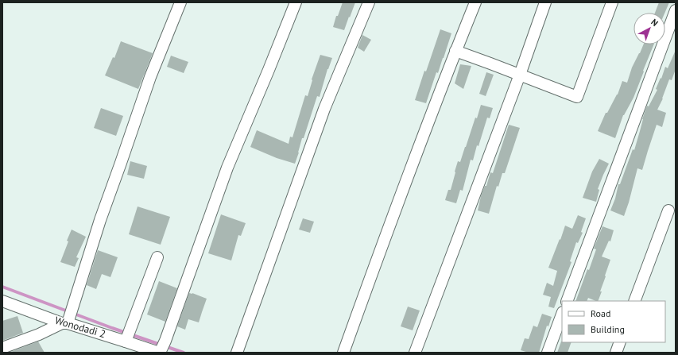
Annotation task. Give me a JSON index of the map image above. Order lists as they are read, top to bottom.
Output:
{
  "streets": {
    "street": ["Wonodadi 2"]
  },
  "legend": ["Road", "Building"],
  "north": "top right"
}
